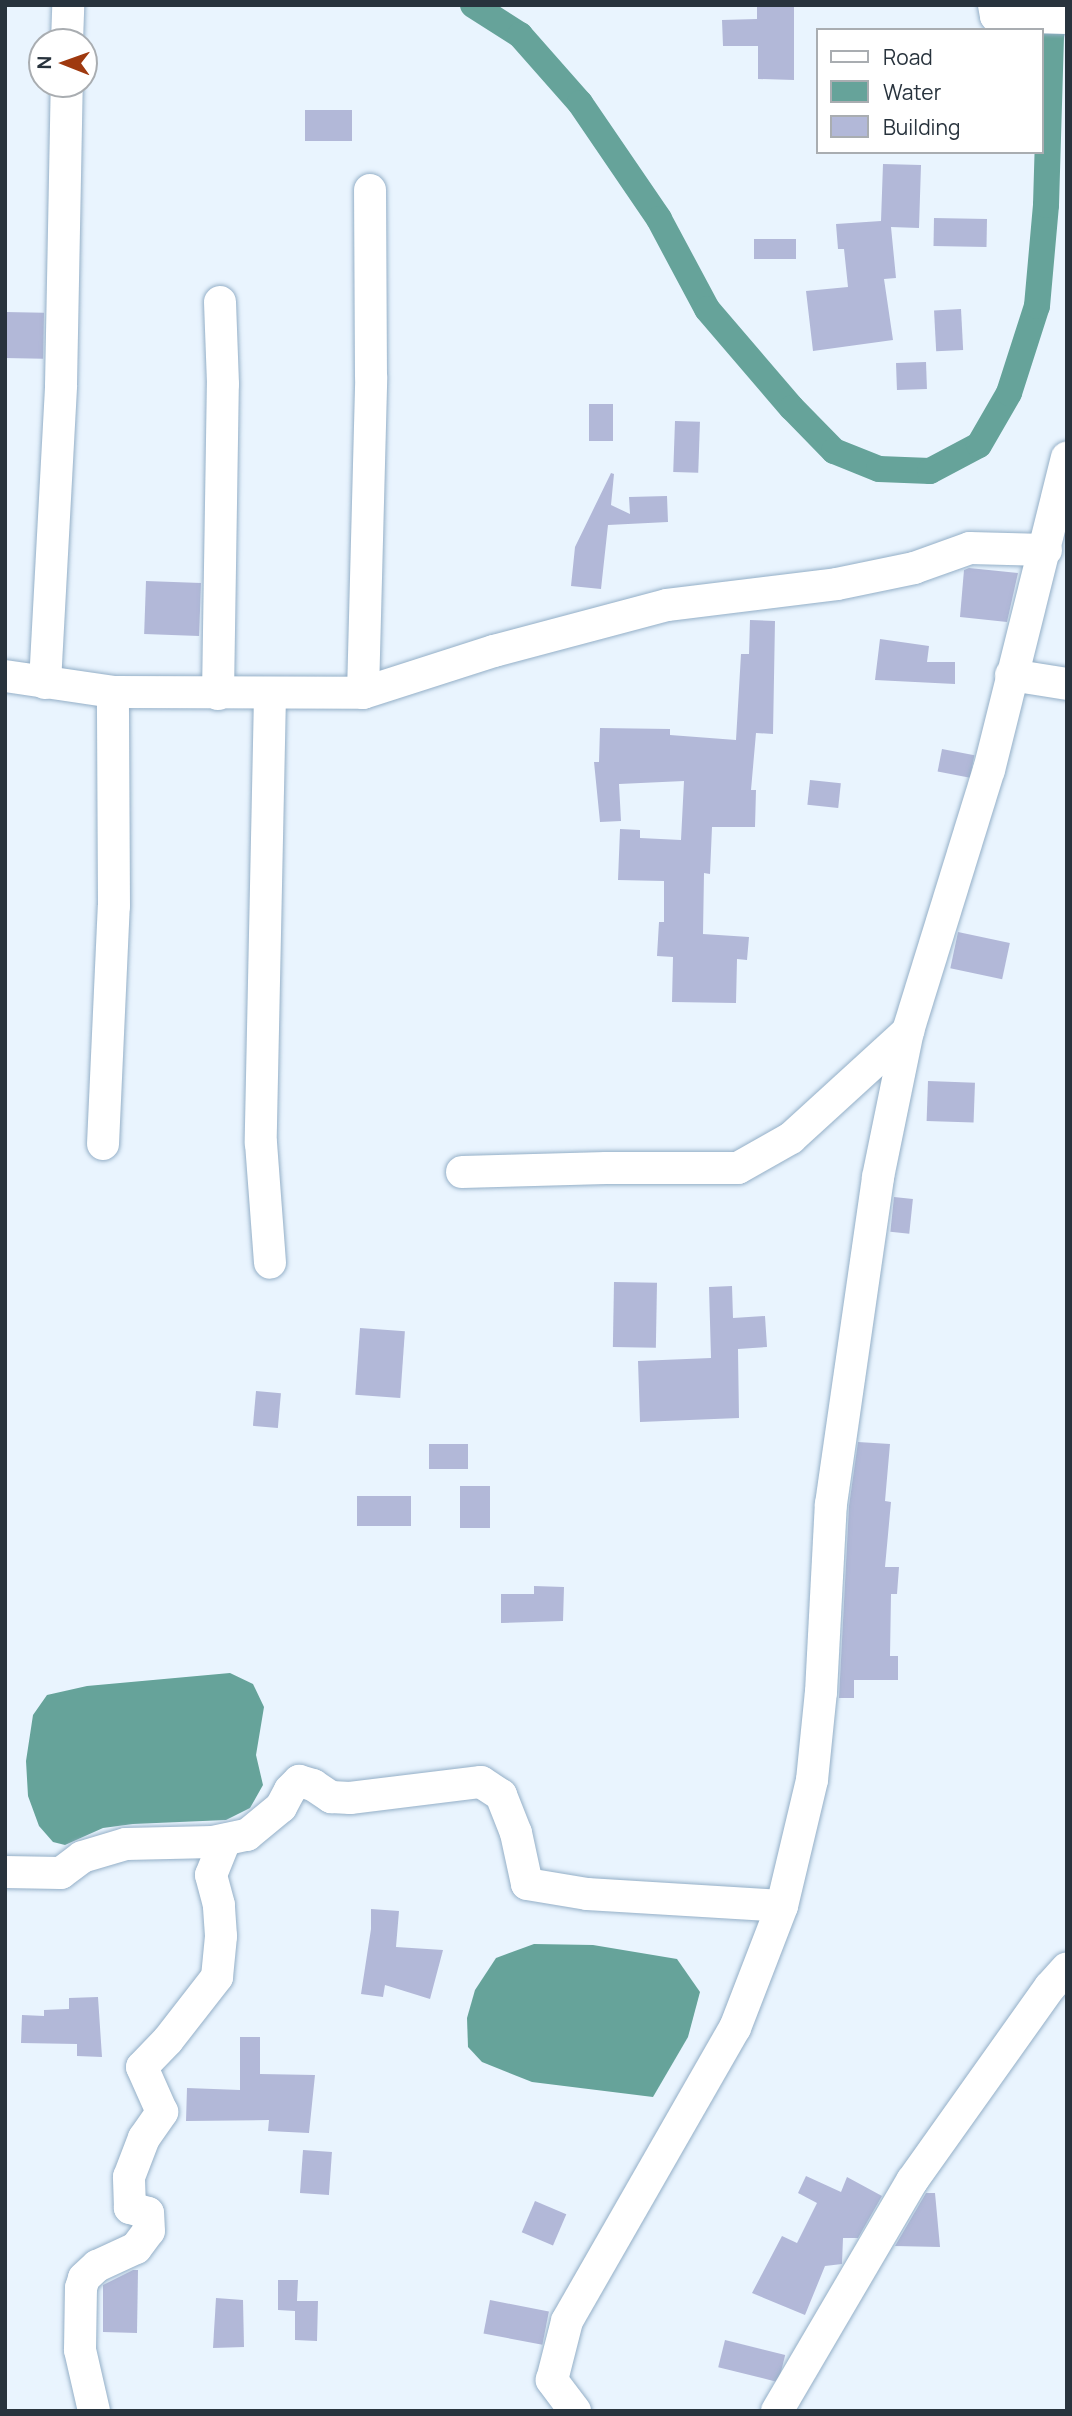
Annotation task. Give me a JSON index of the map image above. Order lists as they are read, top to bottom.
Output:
{
  "legend": ["Road", "Water", "Building"],
  "north": "left"
}
